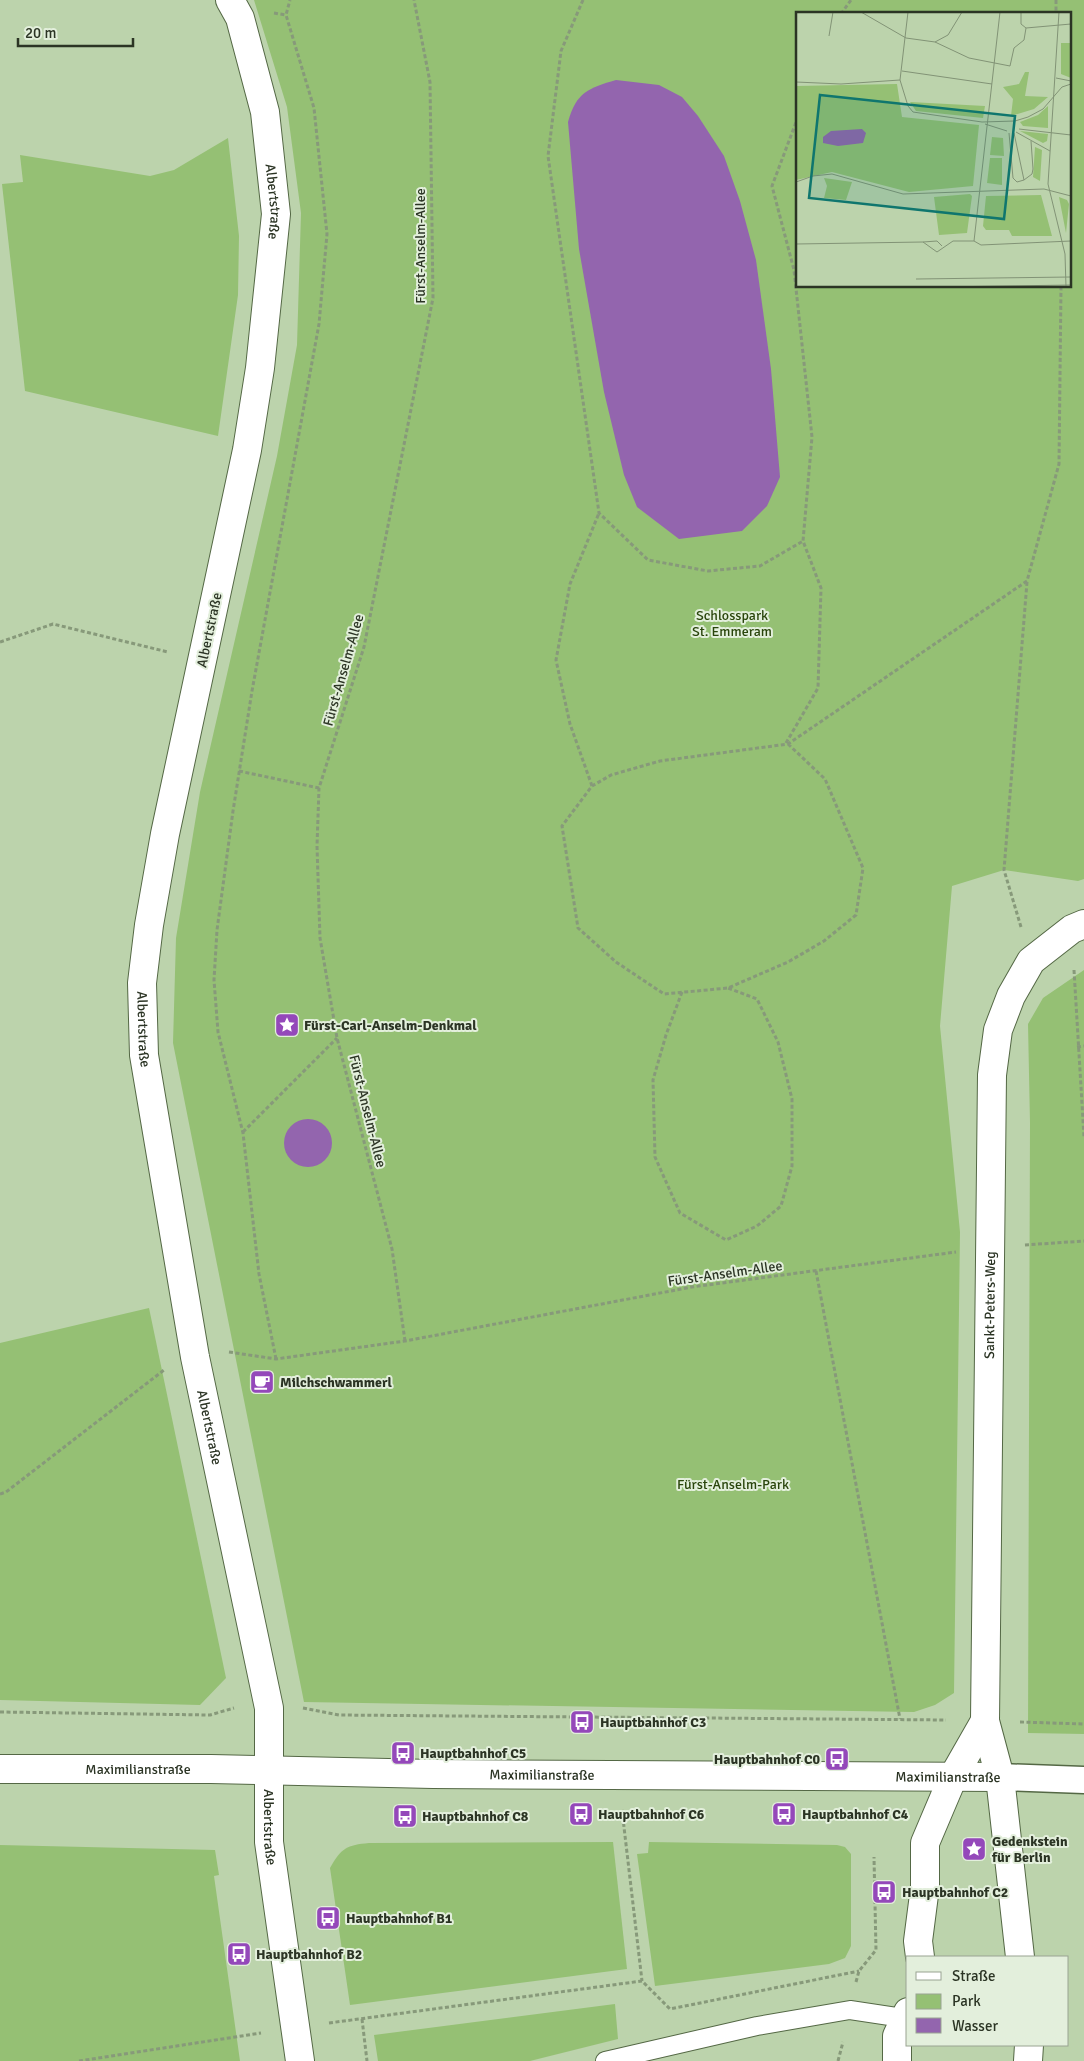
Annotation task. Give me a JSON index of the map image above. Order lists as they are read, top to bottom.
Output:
{
  "streets": {
    "street": ["Albertstraße", "Sankt-Peters-Weg", "Maximilianstraße"],
    "path": ["Fürst-Anselm-Allee"]
  },
  "crossings": [
    ["Albertstraße", "Maximilianstraße"],
    ["Fürst-Anselm-Allee", "Sankt-Peters-Weg"],
    ["Sankt-Peters-Weg", "Maximilianstraße"]
  ],
  "parks": ["Schlosspark St. Emmeram", "Fürst-Anselm-Park"],
  "places": {
    "place": ["Fürst-Carl-Anselm-Denkmal", "Gedenkstein für Berlin"],
    "cafe": ["Milchschwammerl"],
    "bus stop": [
      "Hauptbahnhof C3",
      "Hauptbahnhof C5",
      "Hauptbahnhof C0",
      "Hauptbahnhof C6",
      "Hauptbahnhof C4",
      "Hauptbahnhof C8",
      "Hauptbahnhof C2",
      "Hauptbahnhof B1",
      "Hauptbahnhof B2"
    ]
  },
  "legend": ["Straße", "Park", "Wasser"],
  "scale_bar": "20 m"
}
